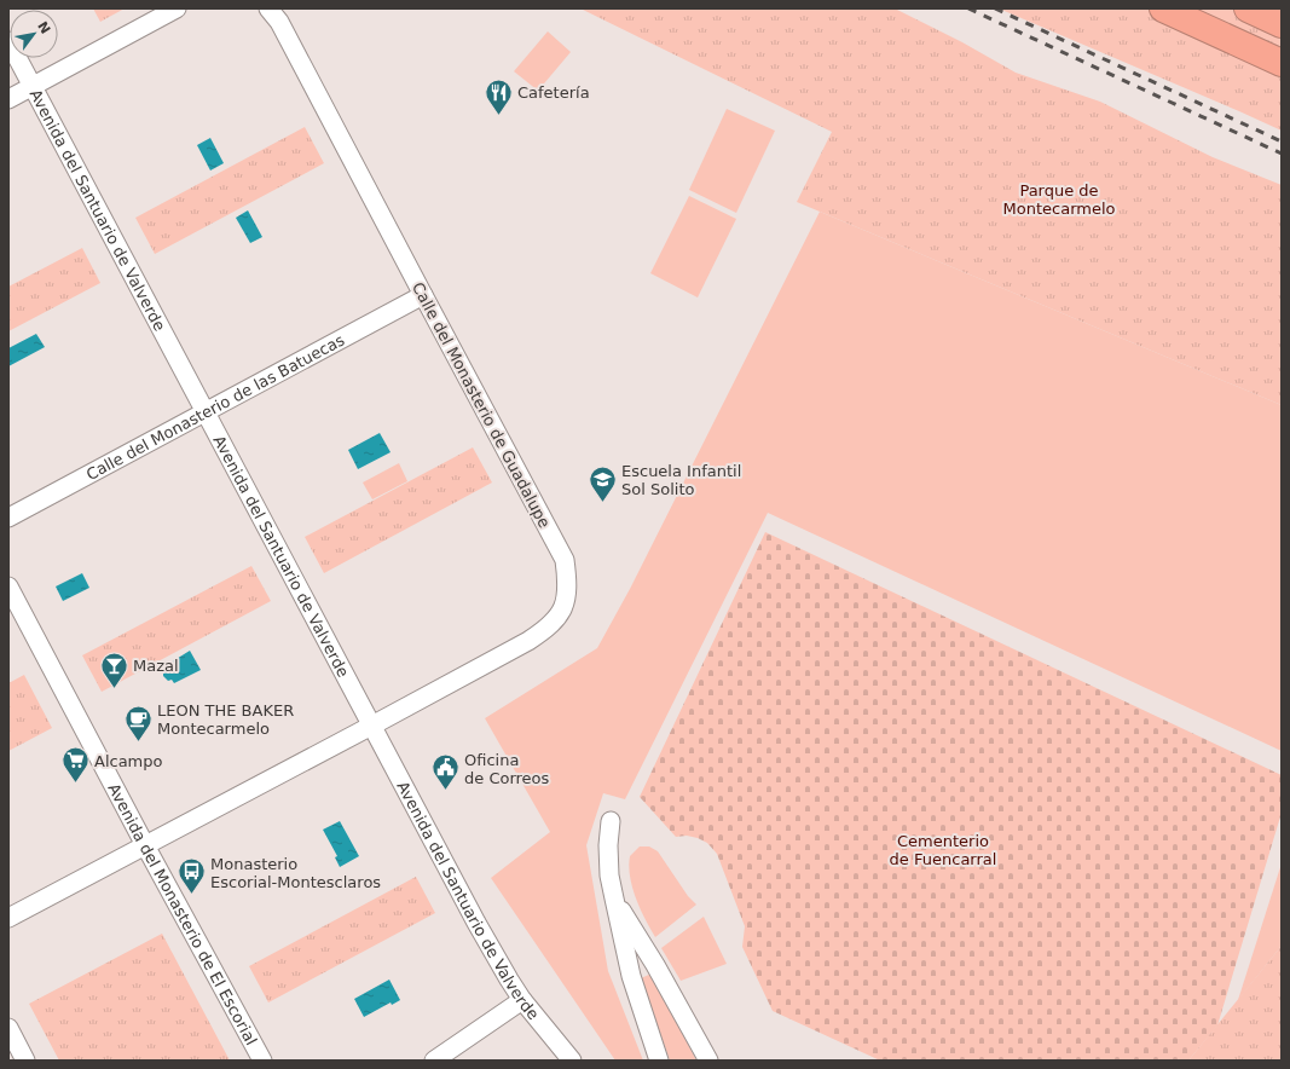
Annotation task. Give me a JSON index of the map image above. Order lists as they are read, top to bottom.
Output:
{
  "streets": {
    "street": [
      "Avenida del Santuario de Valverde",
      "Calle del Monasterio de Guadalupe",
      "Calle del Monasterio de las Batuecas",
      "Avenida del Monasterio de El Escorial"
    ]
  },
  "crossings": [
    ["Avenida del Santuario de Valverde", "Calle del Monasterio de Guadalupe"],
    ["Avenida del Santuario de Valverde", "Calle del Monasterio de las Batuecas"],
    ["Calle del Monasterio de Guadalupe", "Calle del Monasterio de las Batuecas"],
    ["Calle del Monasterio de Guadalupe", "Avenida del Monasterio de El Escorial"]
  ],
  "parks": ["Parque de Montecarmelo", "Cementerio de Fuencarral"],
  "places": {
    "restaurant": ["Cafetería"],
    "school or university": ["Escuela Infantil Sol Solito"],
    "bar": ["Mazal"],
    "cafe": ["LEON THE BAKER Montecarmelo"],
    "supermarket": ["Alcampo"],
    "public building": ["Oficina de Correos"],
    "bus stop": ["Monasterio Escorial-Montesclaros"]
  },
  "north": "top right"
}
